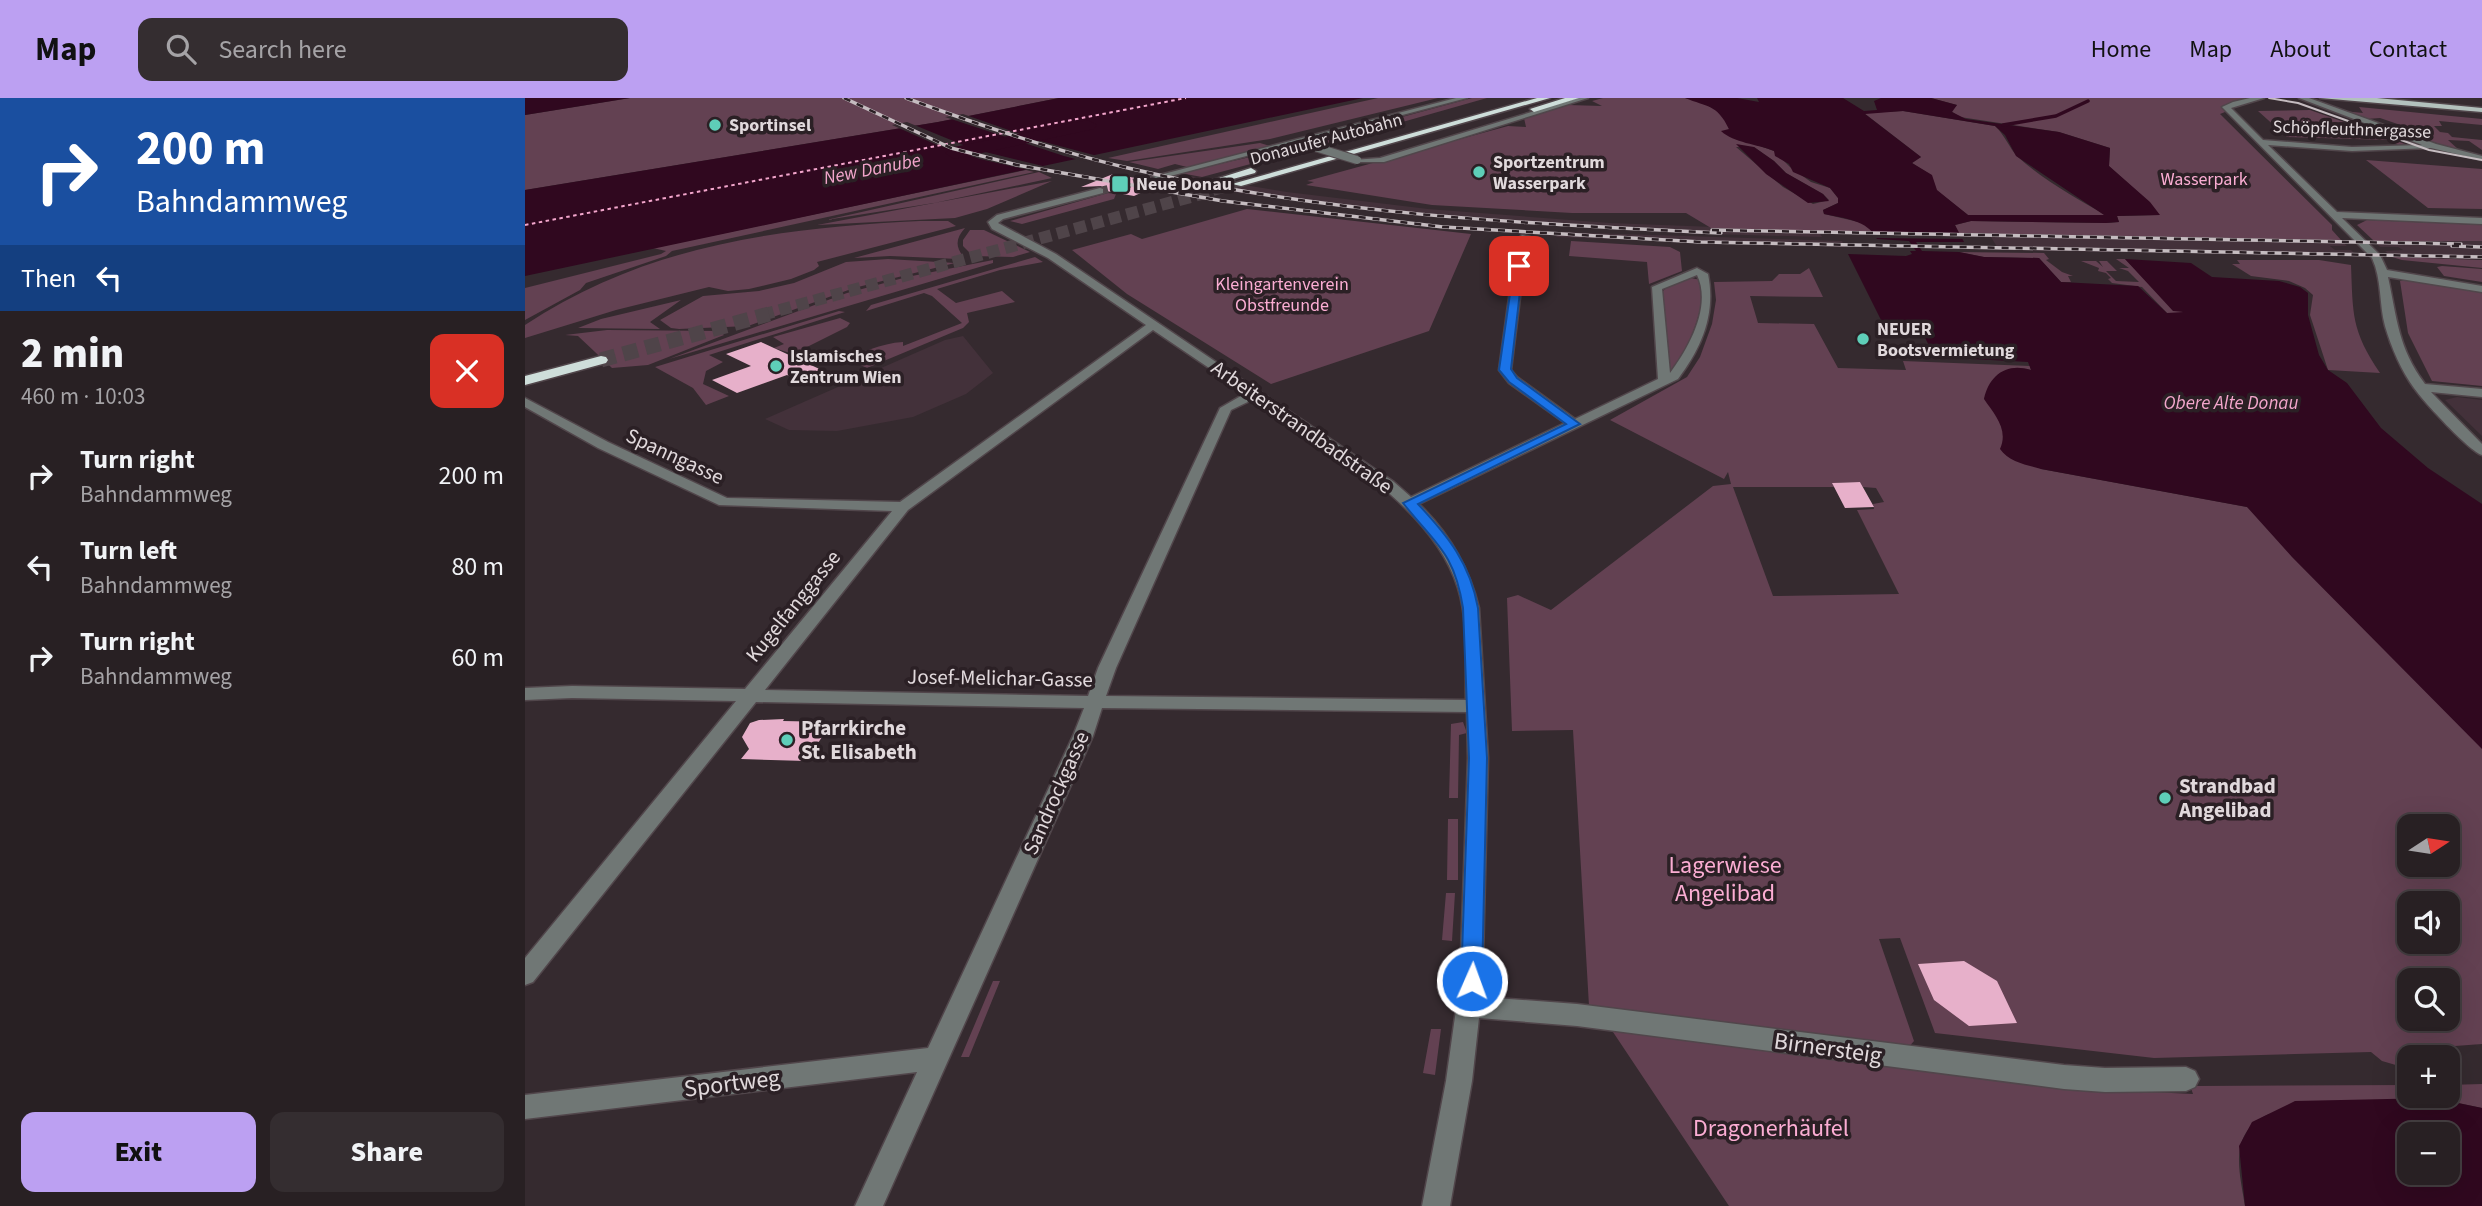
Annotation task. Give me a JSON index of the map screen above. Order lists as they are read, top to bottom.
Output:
{
  "streets": {
    "highway": ["Donauufer Autobahn"],
    "street": [
      "Schöpfleuthnergasse",
      "Arbeiterstrandbadstraße",
      "Spanngasse",
      "Kugelfanggasse",
      "Josef-Melichar-Gasse",
      "Sandrockgasse",
      "Birnersteig",
      "Sportweg"
    ]
  },
  "crossings": [
    ["Arbeiterstrandbadstraße", "Kugelfanggasse"],
    ["Arbeiterstrandbadstraße", "Josef-Melichar-Gasse"],
    ["Arbeiterstrandbadstraße", "Sandrockgasse"],
    ["Arbeiterstrandbadstraße", "Birnersteig"],
    ["Spanngasse", "Kugelfanggasse"],
    ["Kugelfanggasse", "Josef-Melichar-Gasse"],
    ["Josef-Melichar-Gasse", "Sandrockgasse"],
    ["Sandrockgasse", "Sportweg"]
  ],
  "water": ["New Danube", "Obere Alte Donau"],
  "parks": [
    "Wasserpark",
    "Kleingartenverein Obstfreunde",
    "Lagerwiese Angelibad",
    "Dragonerhäufel"
  ],
  "places": {
    "other": [
      "Sportinsel",
      "Sportzentrum Wasserpark",
      "NEUER Bootsvermietung",
      "Islamisches Zentrum Wien",
      "Pfarrkirche St. Elisabeth",
      "Strandbad Angelibad"
    ],
    "transit": ["Neue Donau"]
  },
  "north": "right",
  "page": {
    "header": "Map",
    "search": "Search here",
    "nav": [
      "Home",
      "Map",
      "About",
      "Contact"
    ],
    "turn": ["200 m", "Bahndammweg"],
    "then": "Then",
    "heading": ["2 min", "460 m · 10:03"],
    "list": [
      {
        "name": "Turn right",
        "note": "Bahndammweg",
        "value": "200 m"
      },
      {
        "name": "Turn left",
        "note": "Bahndammweg",
        "value": "80 m"
      },
      {
        "name": "Turn right",
        "note": "Bahndammweg",
        "value": "60 m"
      }
    ],
    "map_buttons": ["+", "−"],
    "buttons": ["Exit", "Share"]
  }
}
